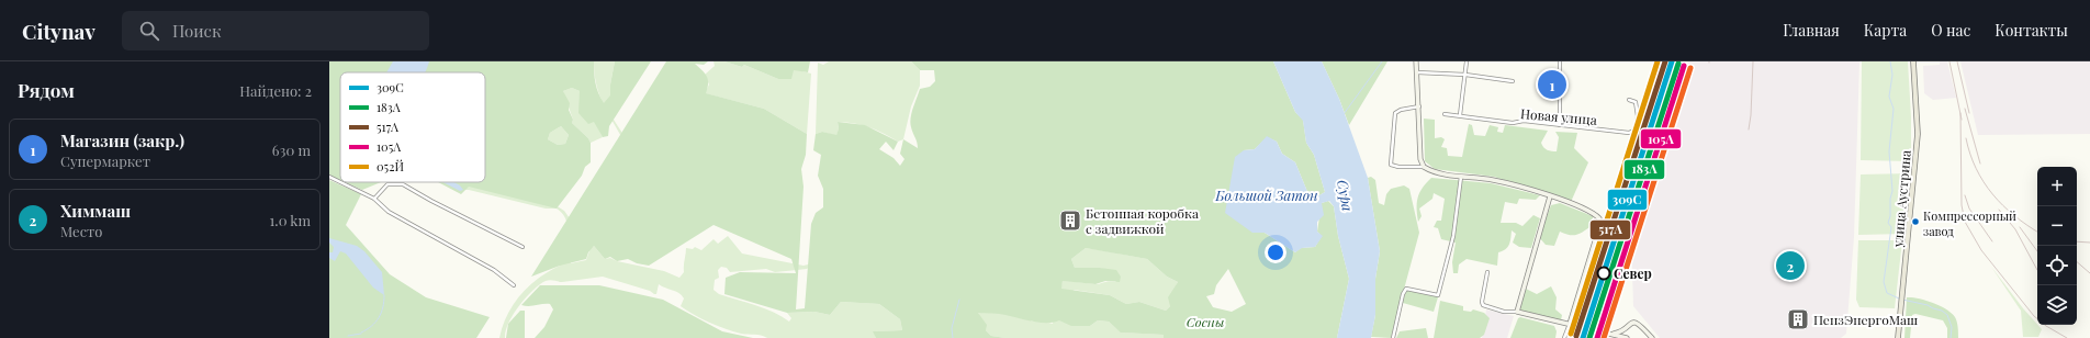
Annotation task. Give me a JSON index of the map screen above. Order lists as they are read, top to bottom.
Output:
{
  "streets": {
    "main road": ["улица Аустрина"],
    "street": ["Новая улица"]
  },
  "water": ["Большой Затон", "Сура"],
  "parks": ["Сосны"],
  "places": {
    "building": ["Бетонная коробка с задвижкой", "ПензЭнергоМаш"],
    "other": ["Компрессорный завод", "Север"]
  },
  "lines": [
    "transit line 309С",
    "transit line 517А",
    "transit line 052Й",
    "transit line 183А",
    "transit line 105А"
  ],
  "legend": [
    "309С",
    "183А",
    "517А",
    "105А",
    "052Й"
  ],
  "page": {
    "header": "Citynav",
    "search": "Поиск",
    "nav": [
      "Главная",
      "Карта",
      "О нас",
      "Контакты"
    ],
    "heading": ["Рядом", "Найдено: 2"],
    "pins": ["1", "2"],
    "list": [
      {
        "mark": "1",
        "name": "Магазин (закр.)",
        "note": "Супермаркет",
        "value": "630 m"
      },
      {
        "mark": "2",
        "name": "Химмаш",
        "note": "Место",
        "value": "1.0 km"
      }
    ],
    "map_buttons": ["+", "−"]
  }
}
